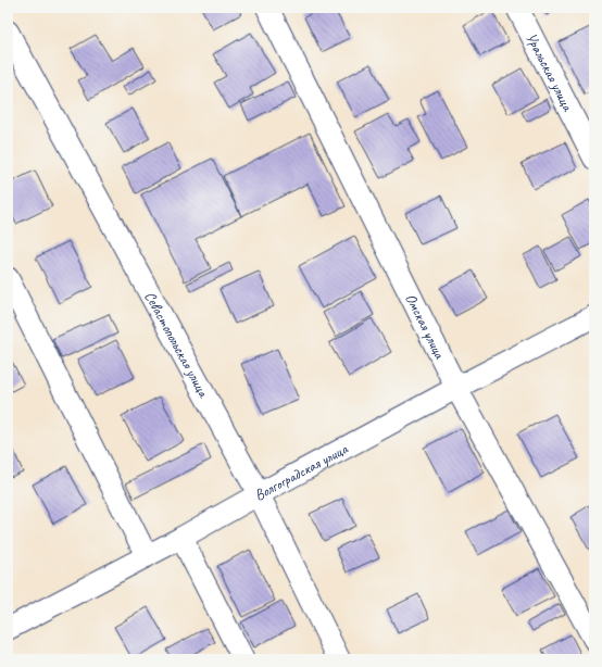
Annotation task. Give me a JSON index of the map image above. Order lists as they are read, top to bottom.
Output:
{
  "streets": {
    "street": [
      "Уральская улица",
      "Омская улица",
      "Севастопольская улица",
      "Волгоградская улица"
    ]
  },
  "crossings": [
    ["Омская улица", "Волгоградская улица"],
    ["Севастопольская улица", "Волгоградская улица"]
  ]
}
